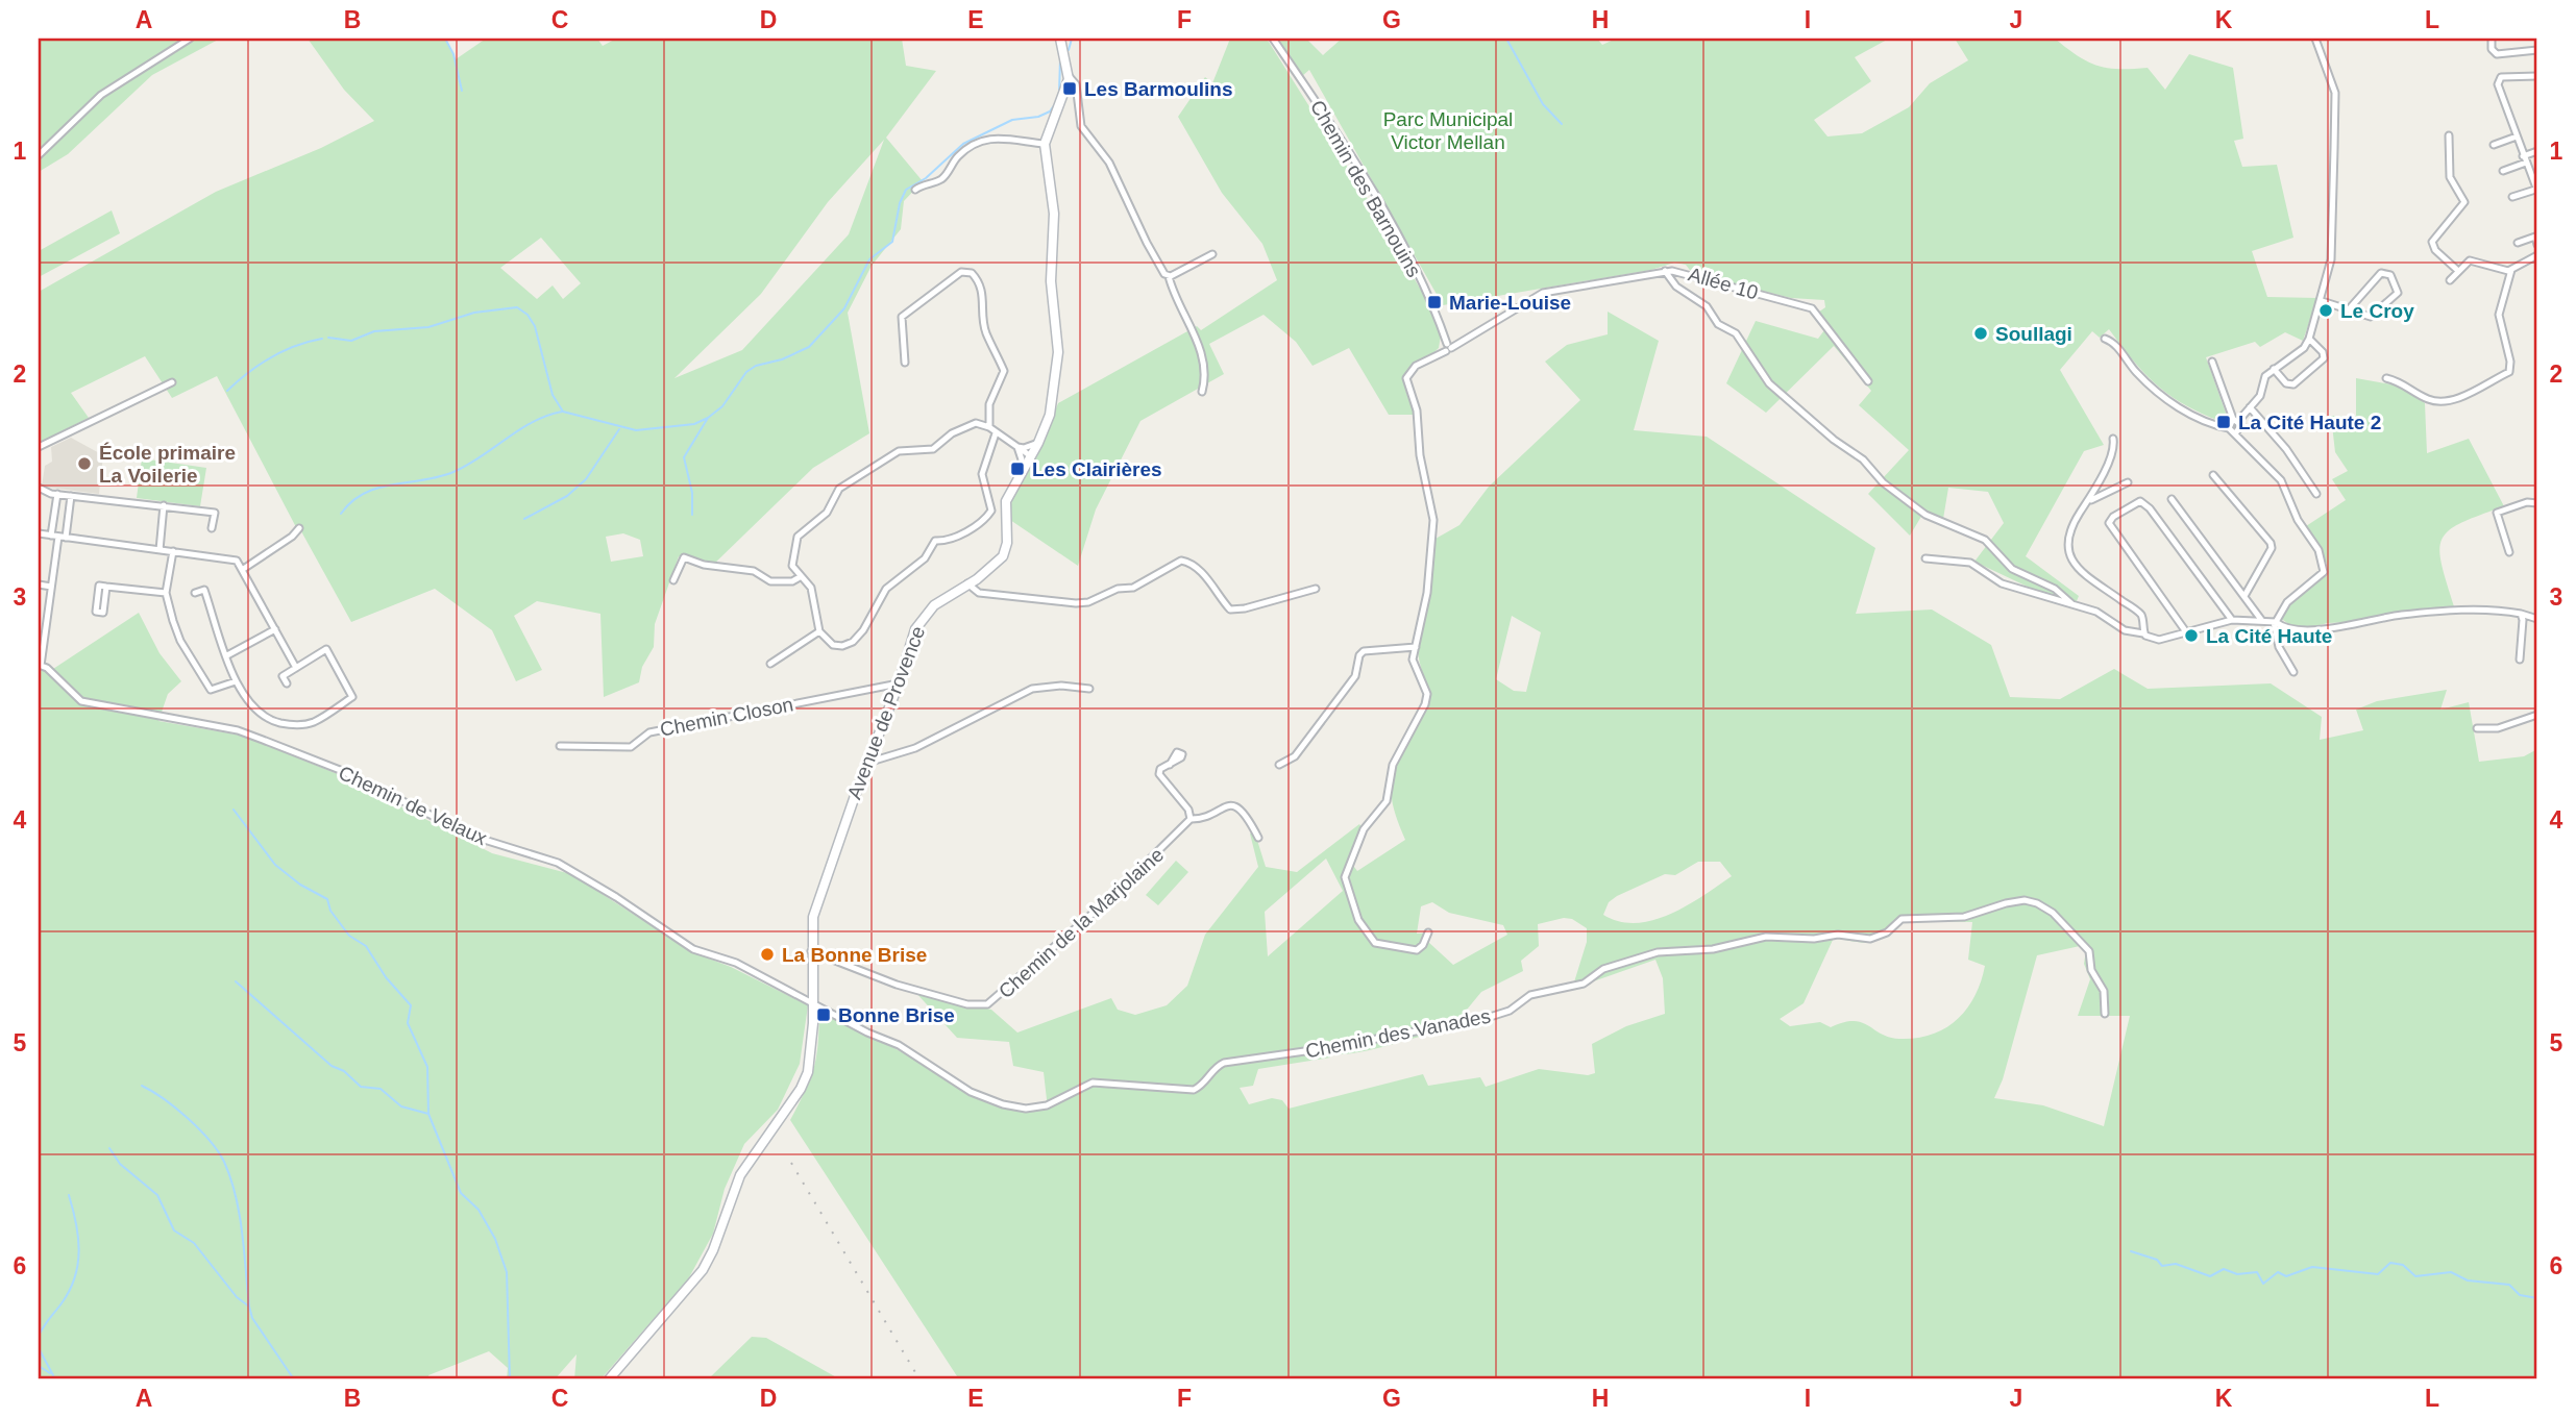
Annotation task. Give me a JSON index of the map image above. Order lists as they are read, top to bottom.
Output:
{
  "streets": {
    "street": [
      "Chemin des Barnouins",
      "Allée 10",
      "Avenue de Provence",
      "Chemin Closon",
      "Chemin de Velaux",
      "Chemin de la Marjolaine",
      "Chemin des Vanades"
    ]
  },
  "crossings": [
    ["Chemin des Barnouins", "Allée 10"],
    ["Avenue de Provence", "Chemin Closon"],
    ["Avenue de Provence", "Chemin de Velaux"],
    ["Avenue de Provence", "Chemin de la Marjolaine"],
    ["Avenue de Provence", "Chemin des Vanades"],
    ["Chemin de Velaux", "Chemin des Vanades"]
  ],
  "parks": ["Parc Municipal Victor Mellan"],
  "places": {
    "transit": [
      "Les Barmoulins",
      "Marie-Louise",
      "La Cité Haute 2",
      "Les Clairières",
      "Bonne Brise"
    ],
    "other": [
      "Le Croy",
      "Soullagi",
      "École primaire La Voilerie",
      "La Cité Haute",
      "La Bonne Brise"
    ]
  },
  "grid": {
    "columns": [
      "A",
      "B",
      "C",
      "D",
      "E",
      "F",
      "G",
      "H",
      "I",
      "J",
      "K",
      "L"
    ],
    "rows": [
      "1",
      "2",
      "3",
      "4",
      "5",
      "6"
    ]
  }
}
